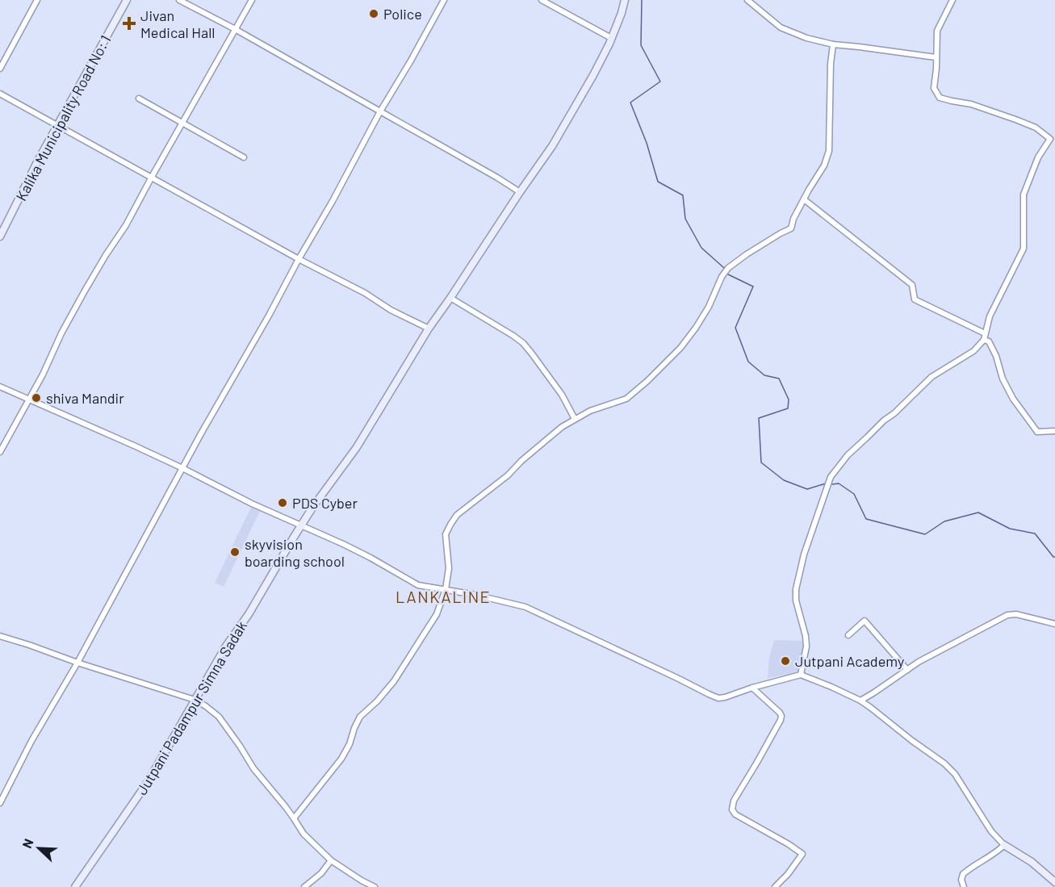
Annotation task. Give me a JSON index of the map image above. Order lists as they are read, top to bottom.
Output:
{
  "streets": {
    "street": ["Kalika Municipality Road No: 1", "Jutpani Padampur Simna Sadak"]
  },
  "districts": ["LANKALINE"],
  "places": {
    "other": [
      "Police",
      "shiva Mandir",
      "PDS Cyber",
      "skyvision boarding school",
      "Jutpani Academy"
    ],
    "health": ["Jivan Medical Hall"]
  },
  "north": "top left"
}
